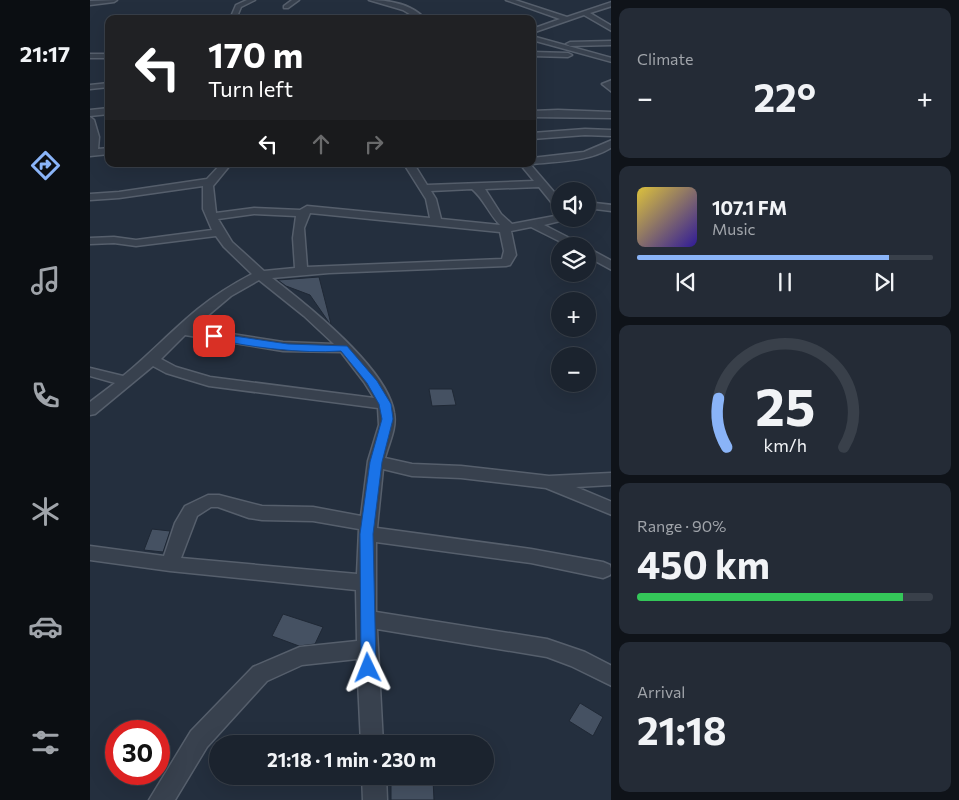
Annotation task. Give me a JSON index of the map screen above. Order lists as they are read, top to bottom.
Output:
{
  "page": {
    "tabs": "21:17",
    "tile": [
      "Climate",
      ["Range · 90%", "450 km"],
      ["Arrival", "21:18"]
    ],
    "turn": ["170 m", "Turn left"],
    "heat": ["−", "22°", "+"],
    "map_buttons": ["+", "−"],
    "song": ["107.1 FM", "Music"],
    "limit": "30",
    "trip": "21:18 · 1 min · 230 m",
    "gauge": ["25", "km/h"]
  }
}
